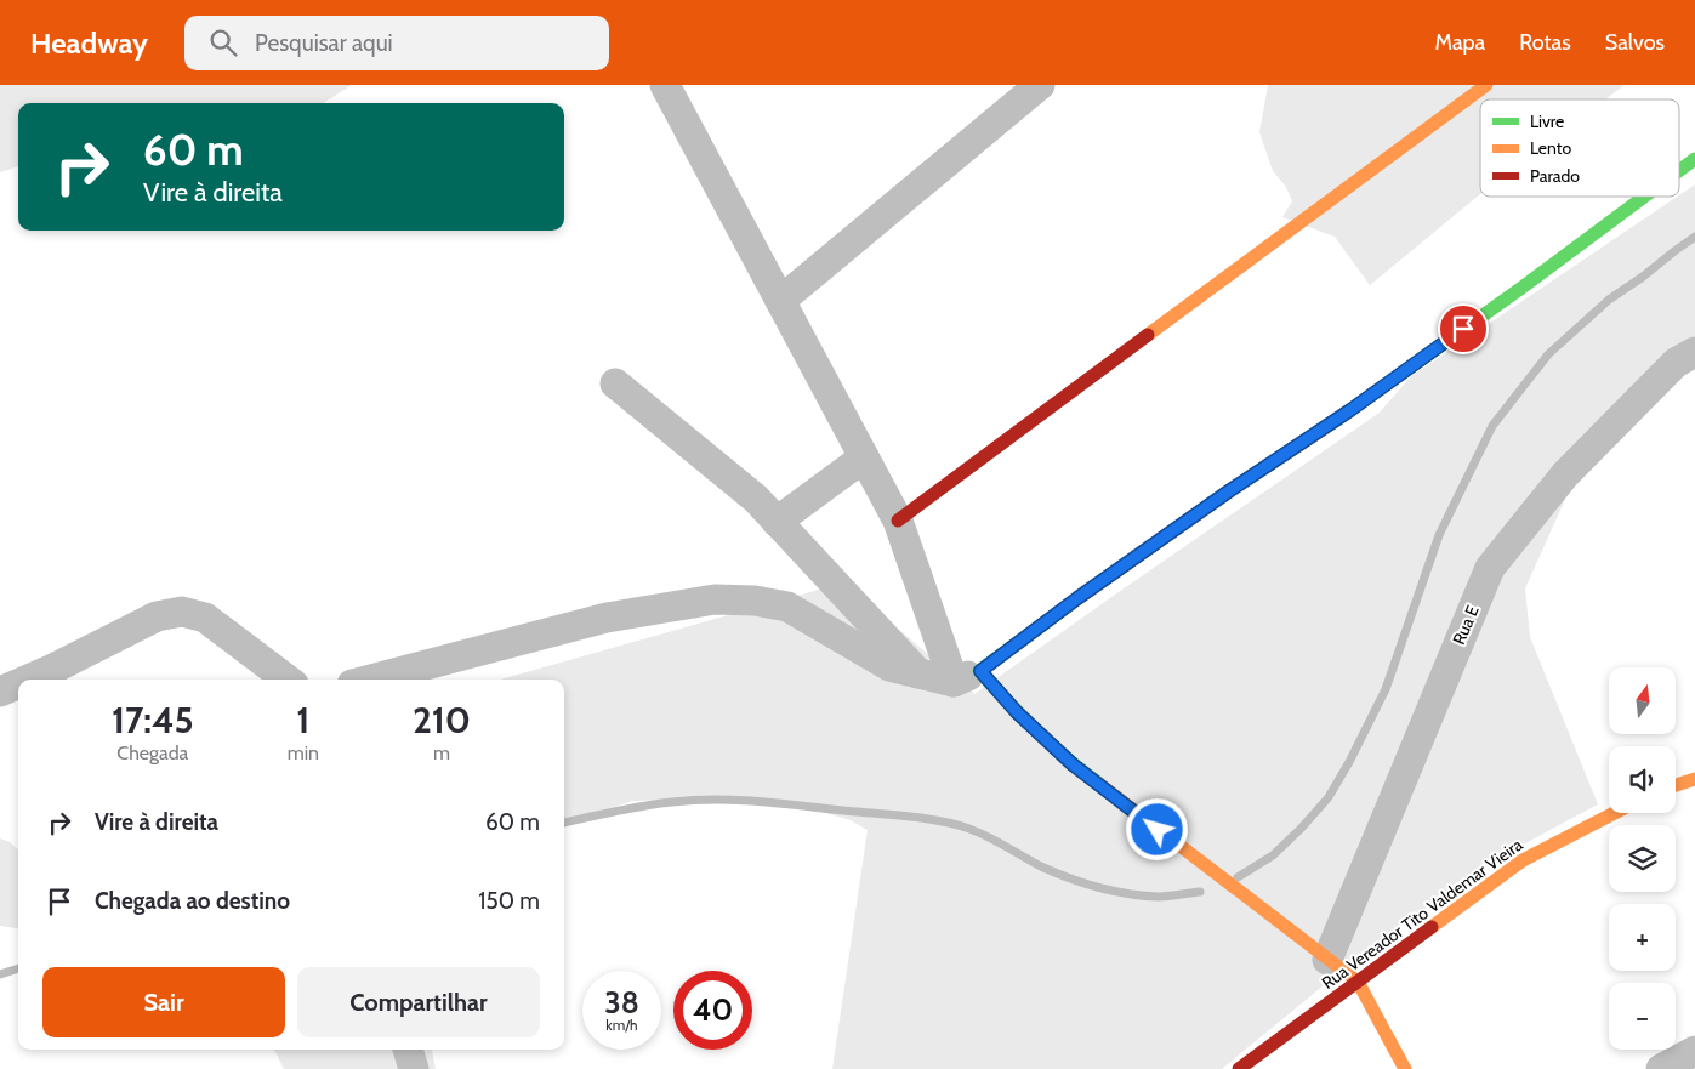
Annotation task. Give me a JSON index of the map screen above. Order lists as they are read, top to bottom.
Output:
{
  "streets": {
    "street": ["Rua E", "Rua Vereador Tito Valdemar Vieira"]
  },
  "legend": ["Livre", "Lento", "Parado"],
  "north": "top",
  "page": {
    "header": "Headway",
    "search": "Pesquisar aqui",
    "nav": ["Mapa", "Rotas", "Salvos"],
    "turn": ["60 m", "Vire à direita"],
    "map_buttons": ["+", "−"],
    "eta": [
      "17:45",
      "Chegada",
      "1",
      "min",
      "210",
      "m"
    ],
    "list": [
      {
        "name": "Vire à direita",
        "value": "60 m"
      },
      {
        "name": "Chegada ao destino",
        "value": "150 m"
      }
    ],
    "buttons": ["Sair", "Compartilhar"],
    "speed": "38 km/h",
    "limit": "40"
  }
}
